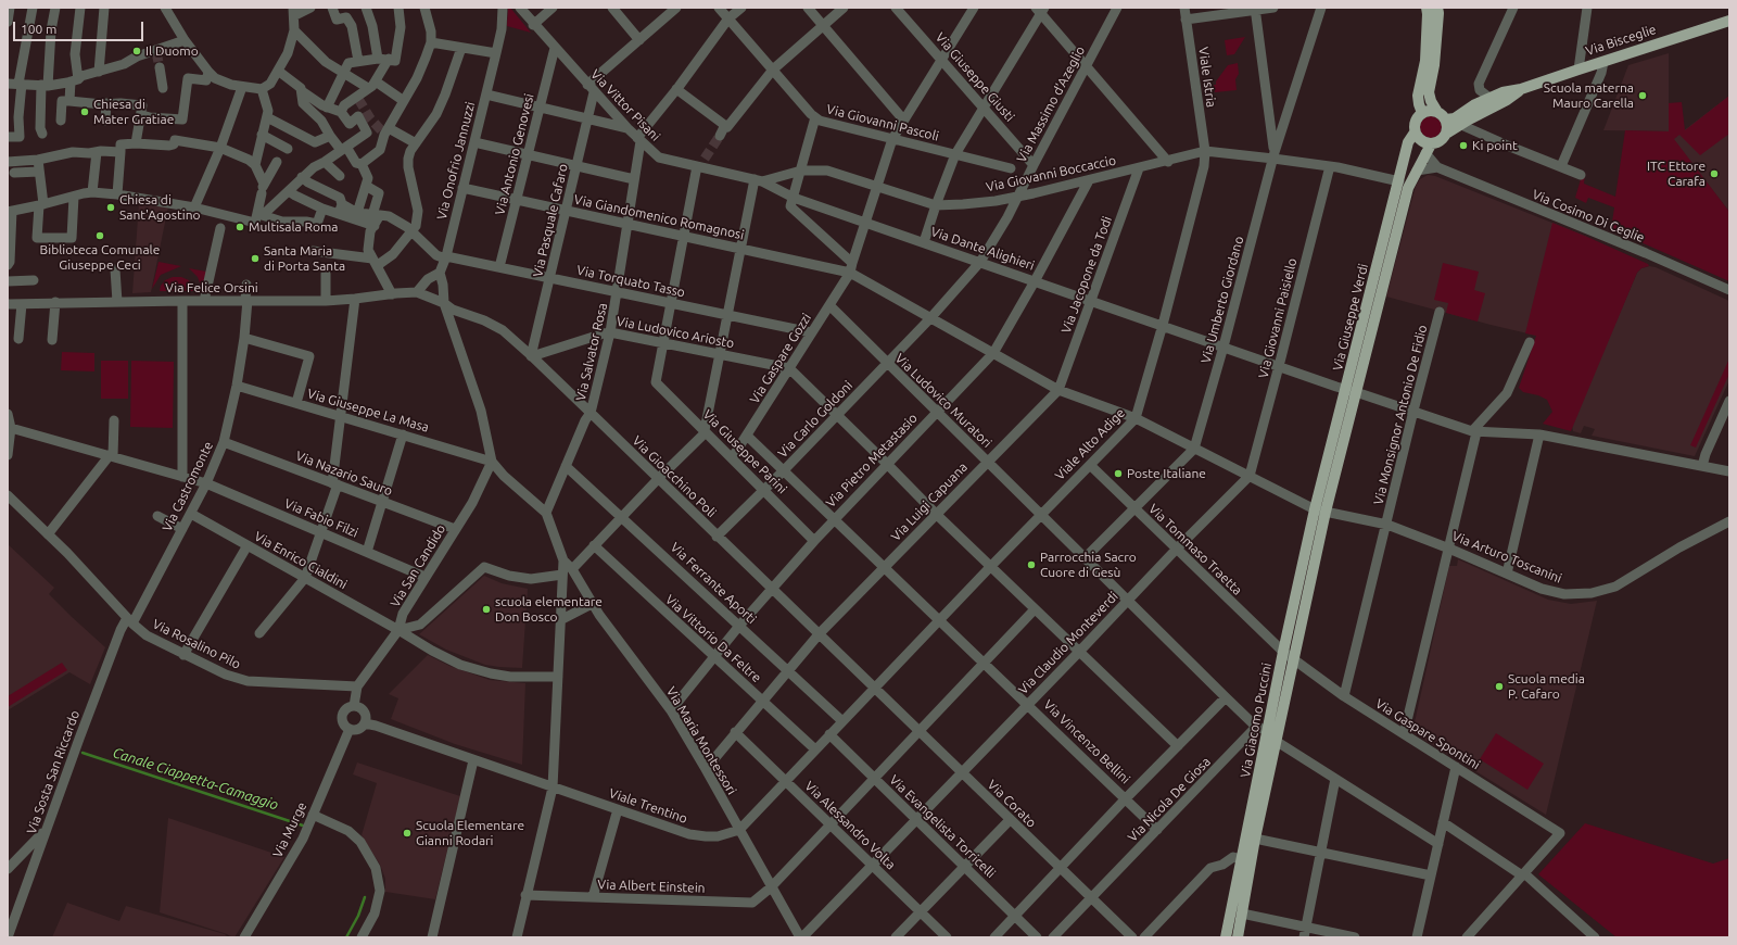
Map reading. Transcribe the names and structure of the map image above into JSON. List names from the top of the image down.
{
  "streets": {
    "main road": ["Via Bisceglie", "Via Giuseppe Verdi", "Via Giacomo Puccini"],
    "street": [
      "Via Giuseppe Giusti",
      "Viale Istria",
      "Via Massimo d'Azeglio",
      "Via Vittor Pisani",
      "Via Giovanni Pascoli",
      "Via Antonio Genovesi",
      "Via Onofrio Jannuzzi",
      "Via Giovanni Boccaccio",
      "Via Cosimo Di Ceglie",
      "Via Giandomenico Romagnosi",
      "Via Pasquale Cafaro",
      "Via Dante Alighieri",
      "Via Jacopone da Todi",
      "Via Torquato Tasso",
      "Via Felice Orsini",
      "Via Umberto Giordano",
      "Via Giovanni Paisiello",
      "Via Ludovico Ariosto",
      "Via Salvator Rosa",
      "Via Gaspare Gozzi",
      "Via Ludovico Muratori",
      "Via Giuseppe La Masa",
      "Via Monsignor Antonio De Fidio",
      "Via Carlo Goldoni",
      "Viale Alto Adige",
      "Via Giuseppe Parini",
      "Via Pietro Metastasio",
      "Via Nazario Sauro",
      "Via Gioacchino Poli",
      "Via Castromonte",
      "Via Luigi Capuana",
      "Via Fabio Filzi",
      "Via Tommaso Traetta",
      "Via Arturo Toscanini",
      "Via Enrico Cialdini",
      "Via San Candido",
      "Via Ferrante Aporti",
      "Via Vittorio Da Feltre",
      "Via Claudio Monteverdi",
      "Via Rosalino Pilo",
      "Via Gaspare Spontini",
      "Via Maria Montessori",
      "Via Vincenzo Bellini",
      "Via Sosta San Riccardo",
      "Via Nicola De Giosa",
      "Via Corato",
      "Viale Trentino",
      "Via Alessandro Volta",
      "Via Evangelista Torricelli",
      "Via Murge",
      "Via Albert Einstein"
    ]
  },
  "crossings": [
    ["Via Bisceglie", "Via Giuseppe Verdi"],
    ["Via Giuseppe Giusti", "Via Massimo d'Azeglio"],
    ["Via Giuseppe Giusti", "Via Gaspare Gozzi"],
    ["Viale Istria", "Via Giovanni Boccaccio"],
    ["Viale Istria", "Viale Alto Adige"],
    ["Via Massimo d'Azeglio", "Via Giovanni Boccaccio"],
    ["Via Massimo d'Azeglio", "Via Dante Alighieri"],
    ["Via Massimo d'Azeglio", "Via Carlo Goldoni"],
    ["Via Massimo d'Azeglio", "Via Arturo Toscanini"],
    ["Via Vittor Pisani", "Via Antonio Genovesi"],
    ["Via Vittor Pisani", "Via Giovanni Boccaccio"],
    ["Via Vittor Pisani", "Via Pasquale Cafaro"],
    ["Via Vittor Pisani", "Via Dante Alighieri"],
    ["Via Vittor Pisani", "Via Salvator Rosa"],
    ["Via Giovanni Pascoli", "Via Gaspare Gozzi"],
    ["Via Antonio Genovesi", "Via Giandomenico Romagnosi"],
    ["Via Antonio Genovesi", "Via Torquato Tasso"],
    ["Via Onofrio Jannuzzi", "Via Giandomenico Romagnosi"],
    ["Via Onofrio Jannuzzi", "Via Torquato Tasso"],
    ["Via Giovanni Boccaccio", "Via Dante Alighieri"],
    ["Via Giovanni Boccaccio", "Via Jacopone da Todi"],
    ["Via Giovanni Boccaccio", "Via Gaspare Gozzi"],
    ["Via Giovanni Boccaccio", "Viale Alto Adige"],
    ["Via Giovanni Boccaccio", "Via Pietro Metastasio"],
    ["Via Giandomenico Romagnosi", "Via Pasquale Cafaro"],
    ["Via Giandomenico Romagnosi", "Via Salvator Rosa"],
    ["Via Giandomenico Romagnosi", "Via Gaspare Gozzi"],
    ["Via Giandomenico Romagnosi", "Via Arturo Toscanini"],
    ["Via Pasquale Cafaro", "Via Torquato Tasso"],
    ["Via Pasquale Cafaro", "Via Ludovico Ariosto"],
    ["Via Pasquale Cafaro", "Via Gioacchino Poli"],
    ["Via Dante Alighieri", "Via Jacopone da Todi"],
    ["Via Dante Alighieri", "Via Umberto Giordano"],
    ["Via Dante Alighieri", "Via Giuseppe Verdi"],
    ["Via Dante Alighieri", "Via Giovanni Paisiello"],
    ["Via Dante Alighieri", "Via Gaspare Gozzi"],
    ["Via Dante Alighieri", "Via Monsignor Antonio De Fidio"],
    ["Via Dante Alighieri", "Viale Alto Adige"],
    ["Via Dante Alighieri", "Via Pietro Metastasio"],
    ["Via Jacopone da Todi", "Via Luigi Capuana"],
    ["Via Jacopone da Todi", "Via Arturo Toscanini"],
    ["Via Torquato Tasso", "Via Salvator Rosa"],
    ["Via Torquato Tasso", "Via Gaspare Gozzi"],
    ["Via Felice Orsini", "Via Gioacchino Poli"],
    ["Via Felice Orsini", "Via Castromonte"],
    ["Via Umberto Giordano", "Via Arturo Toscanini"],
    ["Via Giuseppe Verdi", "Via Arturo Toscanini"],
    ["Via Giuseppe Verdi", "Via Giacomo Puccini"],
    ["Via Giovanni Paisiello", "Via Arturo Toscanini"],
    ["Via Giovanni Paisiello", "Via Claudio Monteverdi"],
    ["Via Ludovico Ariosto", "Via Salvator Rosa"],
    ["Via Ludovico Ariosto", "Via Gaspare Gozzi"],
    ["Via Ludovico Ariosto", "Via Giuseppe Parini"],
    ["Via Ludovico Ariosto", "Via Gioacchino Poli"],
    ["Via Salvator Rosa", "Via Gioacchino Poli"],
    ["Via Salvator Rosa", "Via Ferrante Aporti"],
    ["Via Gaspare Gozzi", "Via Ludovico Muratori"],
    ["Via Gaspare Gozzi", "Via Giuseppe Parini"],
    ["Via Gaspare Gozzi", "Via Arturo Toscanini"],
    ["Via Gaspare Gozzi", "Via Vincenzo Bellini"],
    ["Via Ludovico Muratori", "Via Carlo Goldoni"],
    ["Via Ludovico Muratori", "Viale Alto Adige"],
    ["Via Ludovico Muratori", "Via Pietro Metastasio"],
    ["Via Ludovico Muratori", "Via Luigi Capuana"],
    ["Via Ludovico Muratori", "Via Claudio Monteverdi"],
    ["Via Ludovico Muratori", "Via Nicola De Giosa"],
    ["Via Giuseppe La Masa", "Via Castromonte"],
    ["Via Giuseppe La Masa", "Via San Candido"],
    ["Via Monsignor Antonio De Fidio", "Via Arturo Toscanini"],
    ["Via Monsignor Antonio De Fidio", "Via Gaspare Spontini"],
    ["Via Carlo Goldoni", "Via Giuseppe Parini"],
    ["Via Carlo Goldoni", "Via Gioacchino Poli"],
    ["Via Carlo Goldoni", "Via Arturo Toscanini"],
    ["Via Carlo Goldoni", "Via Vincenzo Bellini"],
    ["Viale Alto Adige", "Via Gioacchino Poli"],
    ["Viale Alto Adige", "Via Tommaso Traetta"],
    ["Viale Alto Adige", "Via Arturo Toscanini"],
    ["Viale Alto Adige", "Via Vincenzo Bellini"],
    ["Viale Alto Adige", "Via Corato"],
    ["Viale Alto Adige", "Viale Trentino"],
    ["Via Giuseppe Parini", "Via Pietro Metastasio"],
    ["Via Pietro Metastasio", "Via Gioacchino Poli"],
    ["Via Pietro Metastasio", "Via Arturo Toscanini"],
    ["Via Pietro Metastasio", "Via Ferrante Aporti"],
    ["Via Pietro Metastasio", "Via Vittorio Da Feltre"],
    ["Via Pietro Metastasio", "Via Maria Montessori"],
    ["Via Pietro Metastasio", "Via Vincenzo Bellini"],
    ["Via Nazario Sauro", "Via Castromonte"],
    ["Via Nazario Sauro", "Via San Candido"],
    ["Via Gioacchino Poli", "Via Luigi Capuana"],
    ["Via Gioacchino Poli", "Via Corato"],
    ["Via Gioacchino Poli", "Viale Trentino"],
    ["Via Castromonte", "Via Fabio Filzi"],
    ["Via Castromonte", "Via Enrico Cialdini"],
    ["Via Castromonte", "Via Rosalino Pilo"],
    ["Via Castromonte", "Via Sosta San Riccardo"],
    ["Via Luigi Capuana", "Via Arturo Toscanini"],
    ["Via Luigi Capuana", "Via Ferrante Aporti"],
    ["Via Luigi Capuana", "Via Vittorio Da Feltre"],
    ["Via Luigi Capuana", "Via Maria Montessori"],
    ["Via Luigi Capuana", "Via Vincenzo Bellini"],
    ["Via Luigi Capuana", "Via Alessandro Volta"],
    ["Via Fabio Filzi", "Via San Candido"],
    ["Via Tommaso Traetta", "Via Claudio Monteverdi"],
    ["Via Tommaso Traetta", "Via Giacomo Puccini"],
    ["Via Tommaso Traetta", "Via Gaspare Spontini"],
    ["Via Arturo Toscanini", "Via Claudio Monteverdi"],
    ["Via Arturo Toscanini", "Via Giacomo Puccini"],
    ["Via Enrico Cialdini", "Via San Candido"],
    ["Via San Candido", "Via Rosalino Pilo"],
    ["Via San Candido", "Viale Trentino"],
    ["Via San Candido", "Via Murge"],
    ["Via Ferrante Aporti", "Viale Trentino"],
    ["Via Vittorio Da Feltre", "Viale Trentino"],
    ["Via Claudio Monteverdi", "Via Maria Montessori"],
    ["Via Claudio Monteverdi", "Via Vincenzo Bellini"],
    ["Via Claudio Monteverdi", "Via Corato"],
    ["Via Claudio Monteverdi", "Via Alessandro Volta"],
    ["Via Claudio Monteverdi", "Via Evangelista Torricelli"],
    ["Via Rosalino Pilo", "Via Sosta San Riccardo"],
    ["Via Giacomo Puccini", "Via Gaspare Spontini"],
    ["Via Maria Montessori", "Viale Trentino"],
    ["Via Maria Montessori", "Via Albert Einstein"],
    ["Via Vincenzo Bellini", "Via Nicola De Giosa"],
    ["Via Vincenzo Bellini", "Via Albert Einstein"],
    ["Via Nicola De Giosa", "Via Corato"],
    ["Via Corato", "Viale Trentino"],
    ["Via Corato", "Via Albert Einstein"],
    ["Viale Trentino", "Via Alessandro Volta"],
    ["Viale Trentino", "Via Evangelista Torricelli"],
    ["Viale Trentino", "Via Murge"],
    ["Via Alessandro Volta", "Via Albert Einstein"],
    ["Via Evangelista Torricelli", "Via Albert Einstein"]
  ],
  "water": ["Canale Ciappetta-Camaggio"],
  "places": [
    "Il Duomo",
    "Scuola materna Mauro Carella",
    "Chiesa di Mater Gratiae",
    "Ki point",
    "ITC Ettore Carafa",
    "Chiesa di Sant'Agostino",
    "Multisala Roma",
    "Biblioteca Comunale Giuseppe Ceci",
    "Santa Maria di Porta Santa",
    "Poste Italiane",
    "Parrocchia Sacro Cuore di Gesù",
    "scuola elementare Don Bosco",
    "Scuola media P. Cafaro",
    "Scuola Elementare Gianni Rodari"
  ],
  "scale_bar": "100 m"
}
